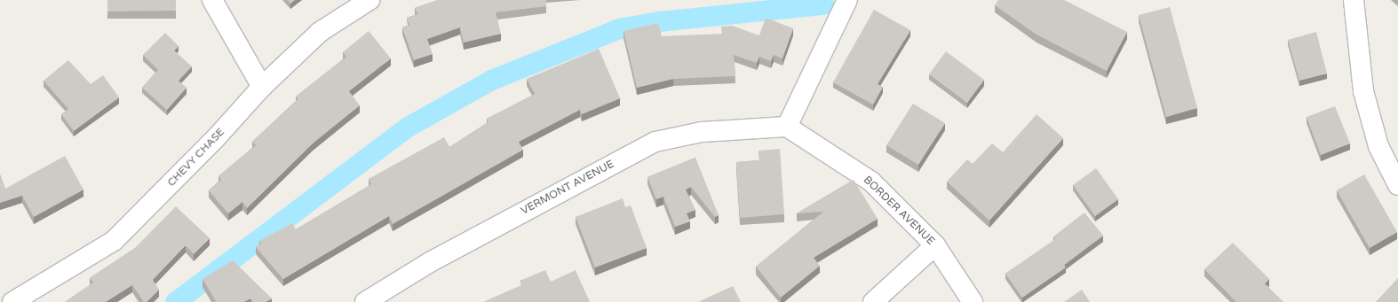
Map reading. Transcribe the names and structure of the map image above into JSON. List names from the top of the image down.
{
  "streets": {
    "street": ["CHEVY CHASE", "VERMONT AVENUE", "BORDER AVENUE"]
  },
  "crossings": [
    ["VERMONT AVENUE", "BORDER AVENUE"]
  ]
}
